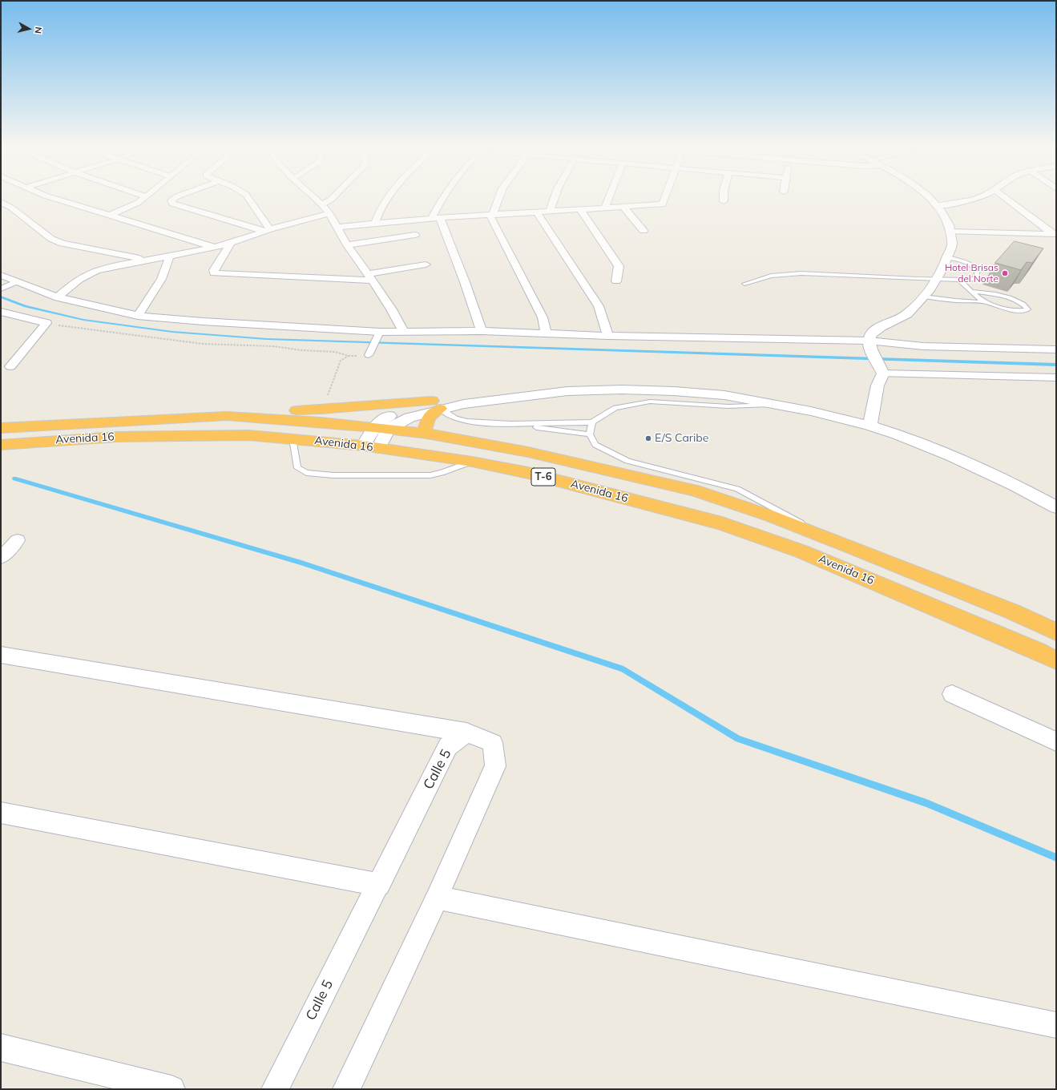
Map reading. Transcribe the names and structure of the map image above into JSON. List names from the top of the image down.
{
  "streets": {
    "highway": ["Avenida 16", "T-6"],
    "street": ["Calle 5"]
  },
  "crossings": [
    ["Avenida 16", "T-6"]
  ],
  "places": ["Hotel Brisas del Norte", "E/S Caribe"],
  "north": "right"
}
